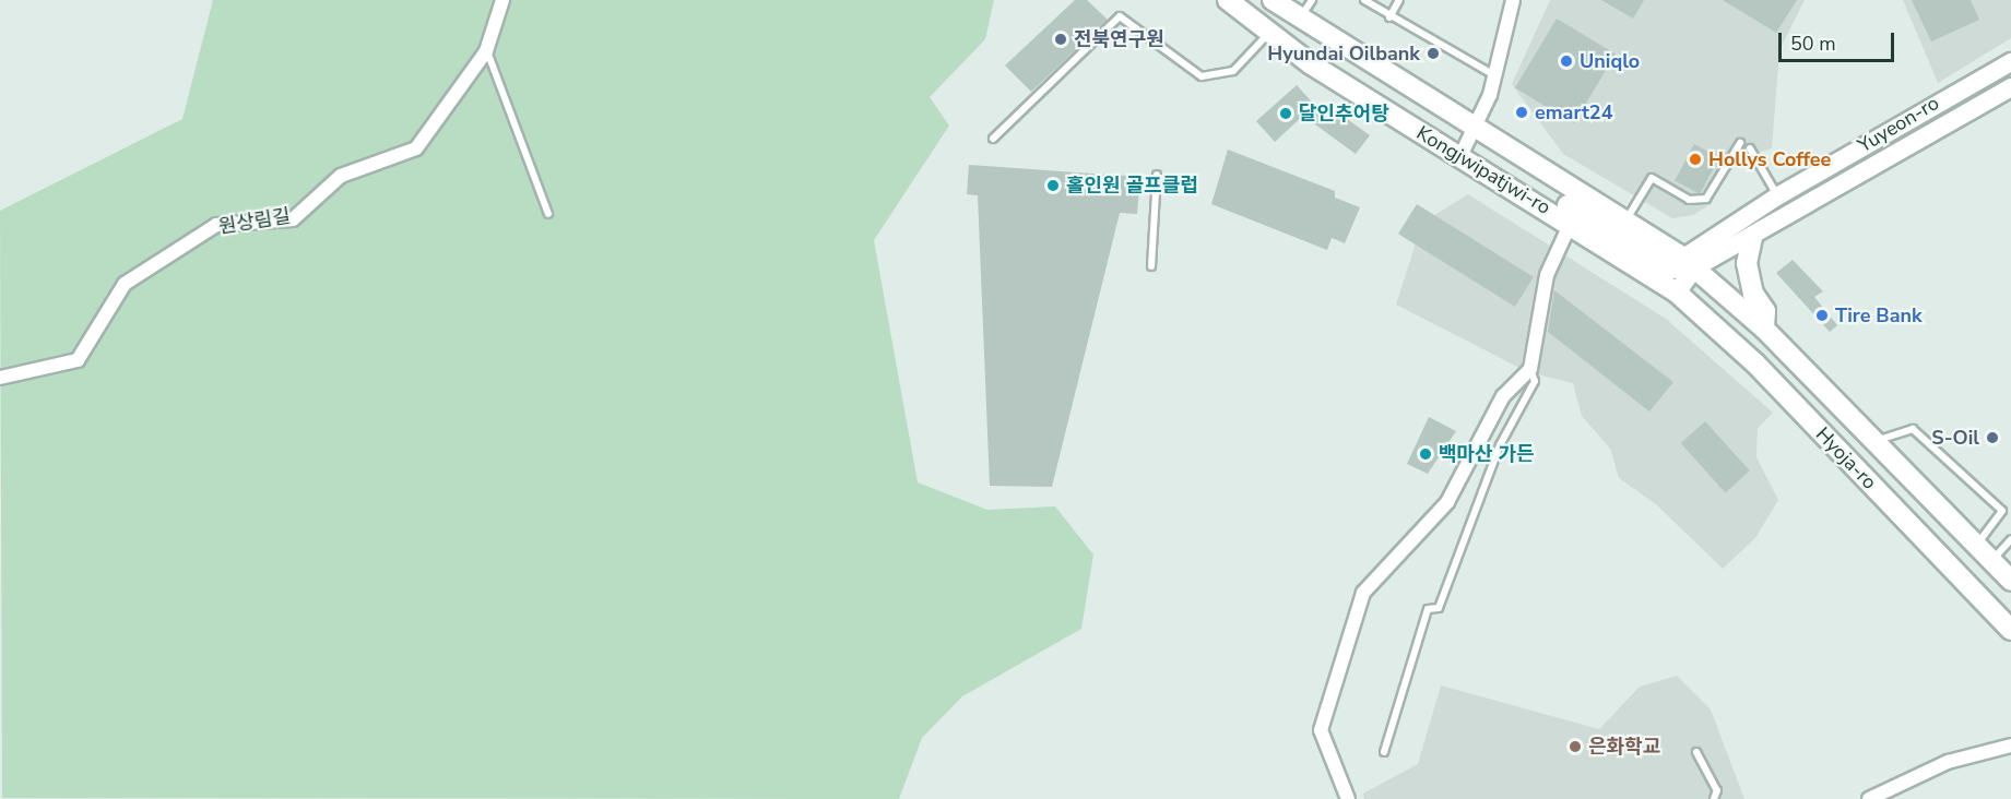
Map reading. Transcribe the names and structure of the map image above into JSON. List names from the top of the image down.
{
  "streets": {
    "main road": ["Kongjwipatjwi-ro", "Hyoja-ro"],
    "street": ["Yuyeon-ro", "원상림길"]
  },
  "crossings": [
    ["Yuyeon-ro", "Kongjwipatjwi-ro"],
    ["Yuyeon-ro", "Hyoja-ro"],
    ["Kongjwipatjwi-ro", "Hyoja-ro"]
  ],
  "places": [
    "전북연구원",
    "Hyundai Oilbank",
    "Uniqlo",
    "emart24",
    "달인추어탕",
    "Hollys Coffee",
    "홀인원 골프클럽",
    "Tire Bank",
    "S-Oil",
    "백마산 가든",
    "은화학교"
  ],
  "scale_bar": "50 m"
}
